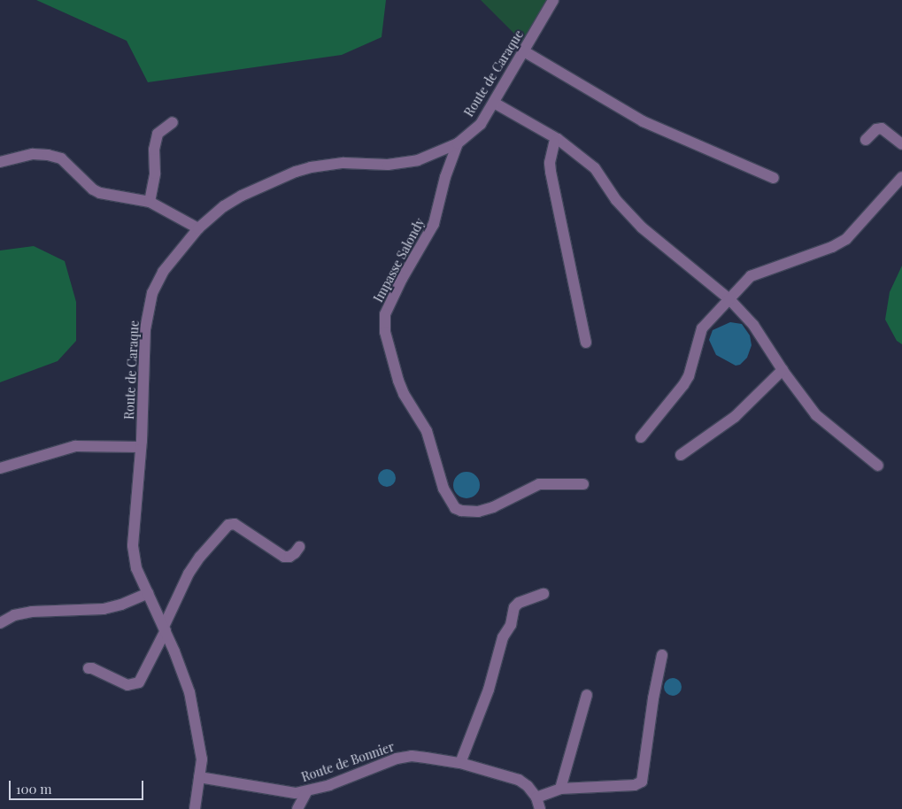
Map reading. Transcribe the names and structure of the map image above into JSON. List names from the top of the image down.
{
  "streets": {
    "street": ["Route de Caraque", "Impasse Salondy", "Route de Bonnier"]
  },
  "crossings": [
    ["Route de Caraque", "Impasse Salondy"],
    ["Route de Caraque", "Route de Bonnier"]
  ],
  "scale_bar": "100 m"
}
